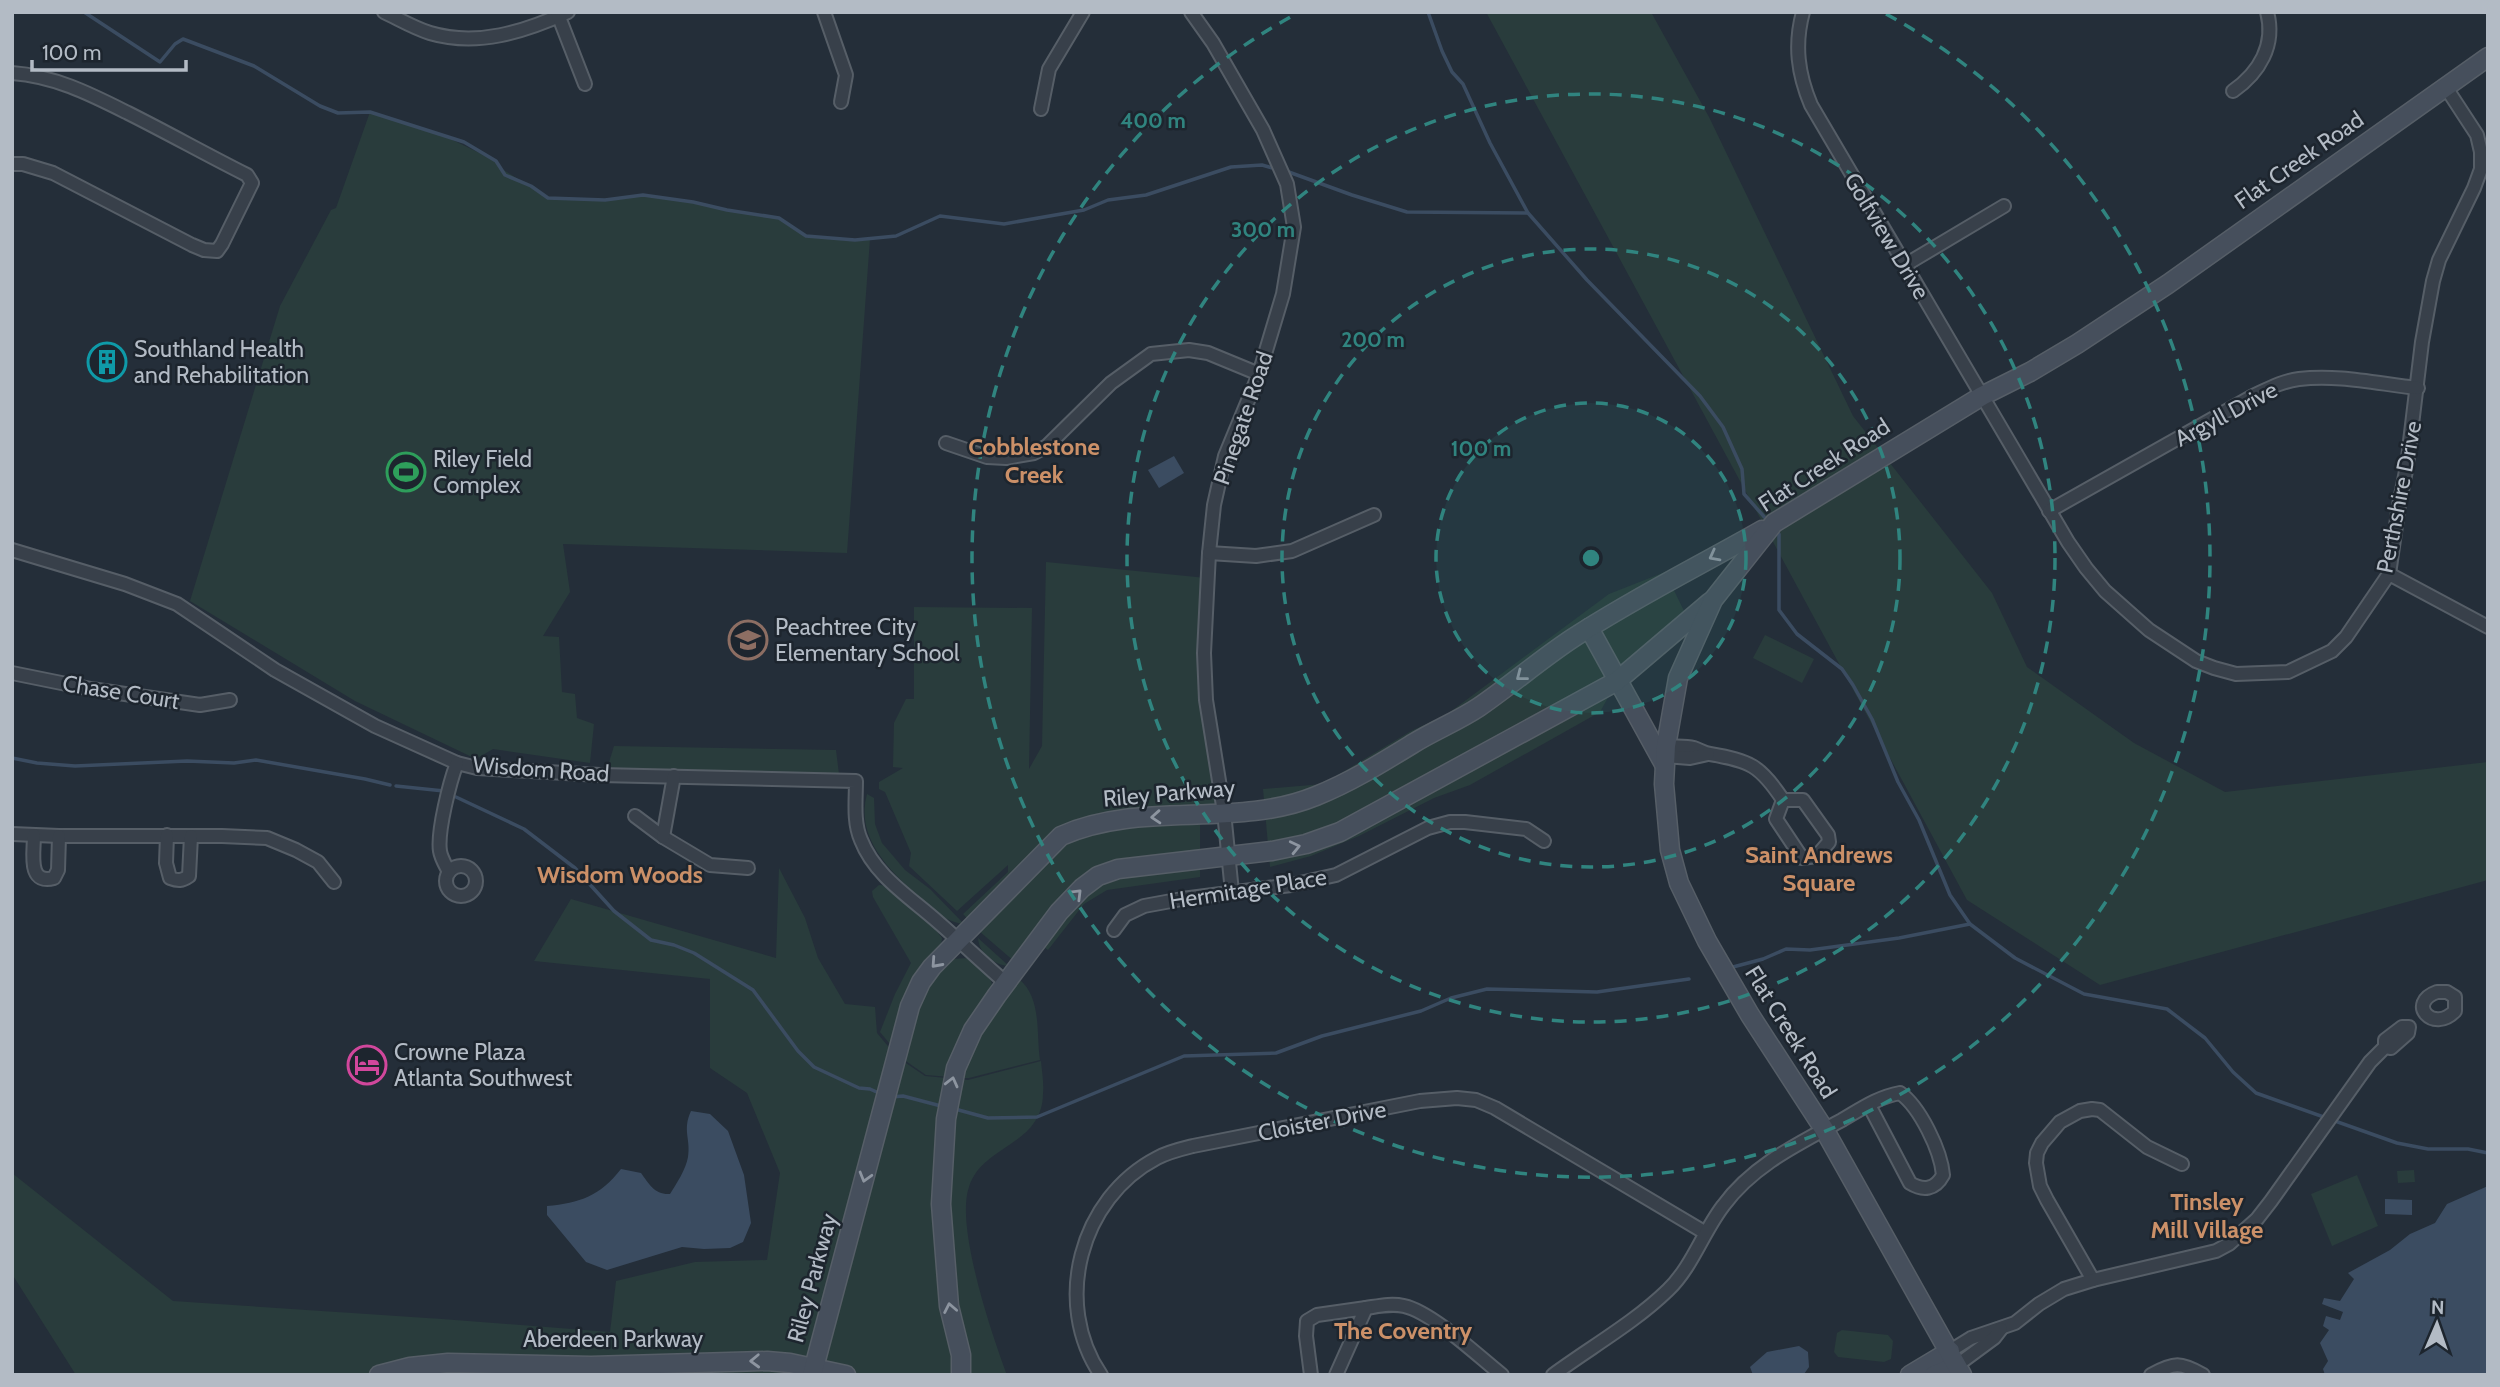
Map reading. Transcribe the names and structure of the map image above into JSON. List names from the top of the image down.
{
  "streets": {
    "street": [
      "Flat Creek Road",
      "Golfview Drive",
      "Argyll Drive",
      "Pinegate Road",
      "Perthshire Drive",
      "Chase Court",
      "Wisdom Road",
      "Riley Parkway",
      "Hermitage Place",
      "Cloister Drive",
      "Aberdeen Parkway"
    ]
  },
  "crossings": [
    ["Flat Creek Road", "Golfview Drive"],
    ["Flat Creek Road", "Perthshire Drive"],
    ["Flat Creek Road", "Riley Parkway"],
    ["Golfview Drive", "Perthshire Drive"],
    ["Argyll Drive", "Perthshire Drive"],
    ["Pinegate Road", "Riley Parkway"],
    ["Pinegate Road", "Hermitage Place"],
    ["Wisdom Road", "Riley Parkway"],
    ["Riley Parkway", "Aberdeen Parkway"]
  ],
  "one_way": ["Aberdeen Parkway"],
  "districts": [
    "Cobblestone Creek",
    "Saint Andrews Square",
    "Wisdom Woods",
    "Tinsley Mill Village",
    "The Coventry"
  ],
  "places": {
    "building": ["Southland Health and Rehabilitation"],
    "sports": ["Riley Field Complex"],
    "school or university": ["Peachtree City Elementary School"],
    "hotel": ["Crowne Plaza Atlanta Southwest"]
  },
  "scale_bar": "100 m",
  "north": "top",
  "rings": [
    "400 m",
    "300 m",
    "200 m",
    "100 m"
  ]
}
